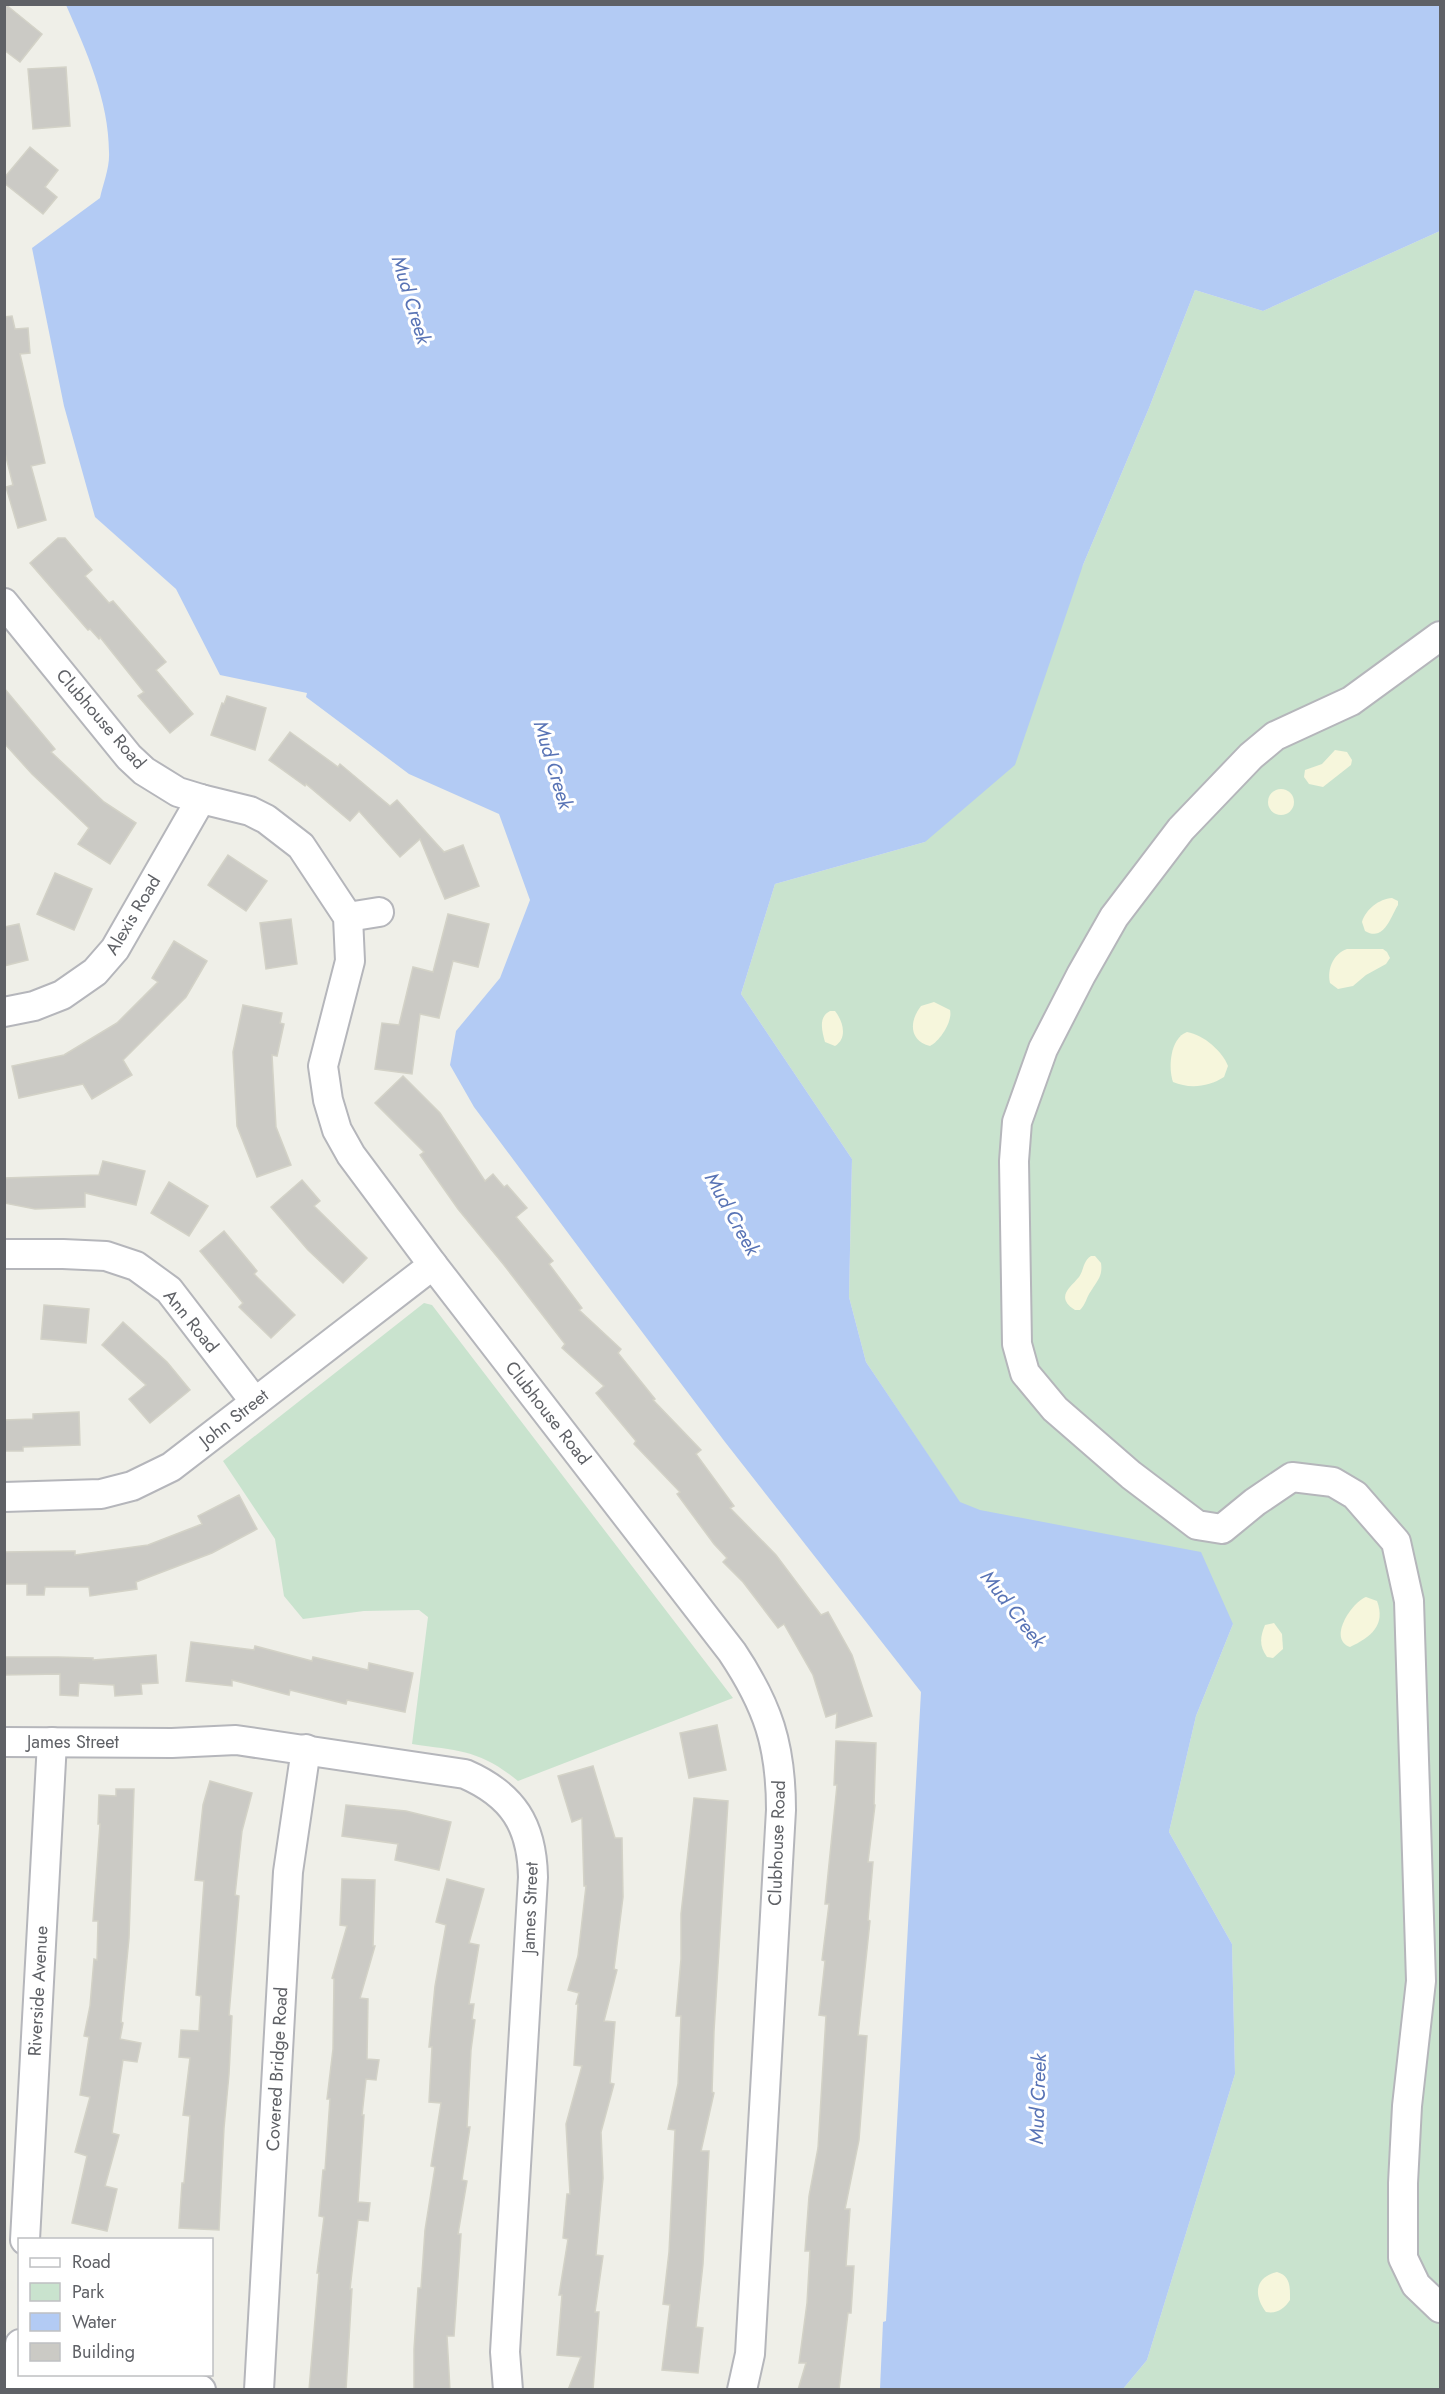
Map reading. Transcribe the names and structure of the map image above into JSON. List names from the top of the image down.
{
  "streets": {
    "street": [
      "Clubhouse Road",
      "Alexis Road",
      "Ann Road",
      "John Street",
      "James Street",
      "Riverside Avenue",
      "Covered Bridge Road"
    ]
  },
  "crossings": [
    ["Clubhouse Road", "Alexis Road"],
    ["Clubhouse Road", "John Street"],
    ["Ann Road", "John Street"],
    ["James Street", "Riverside Avenue"],
    ["James Street", "Covered Bridge Road"]
  ],
  "water": ["Mud Creek"],
  "legend": [
    "Road",
    "Park",
    "Water",
    "Building"
  ]
}
